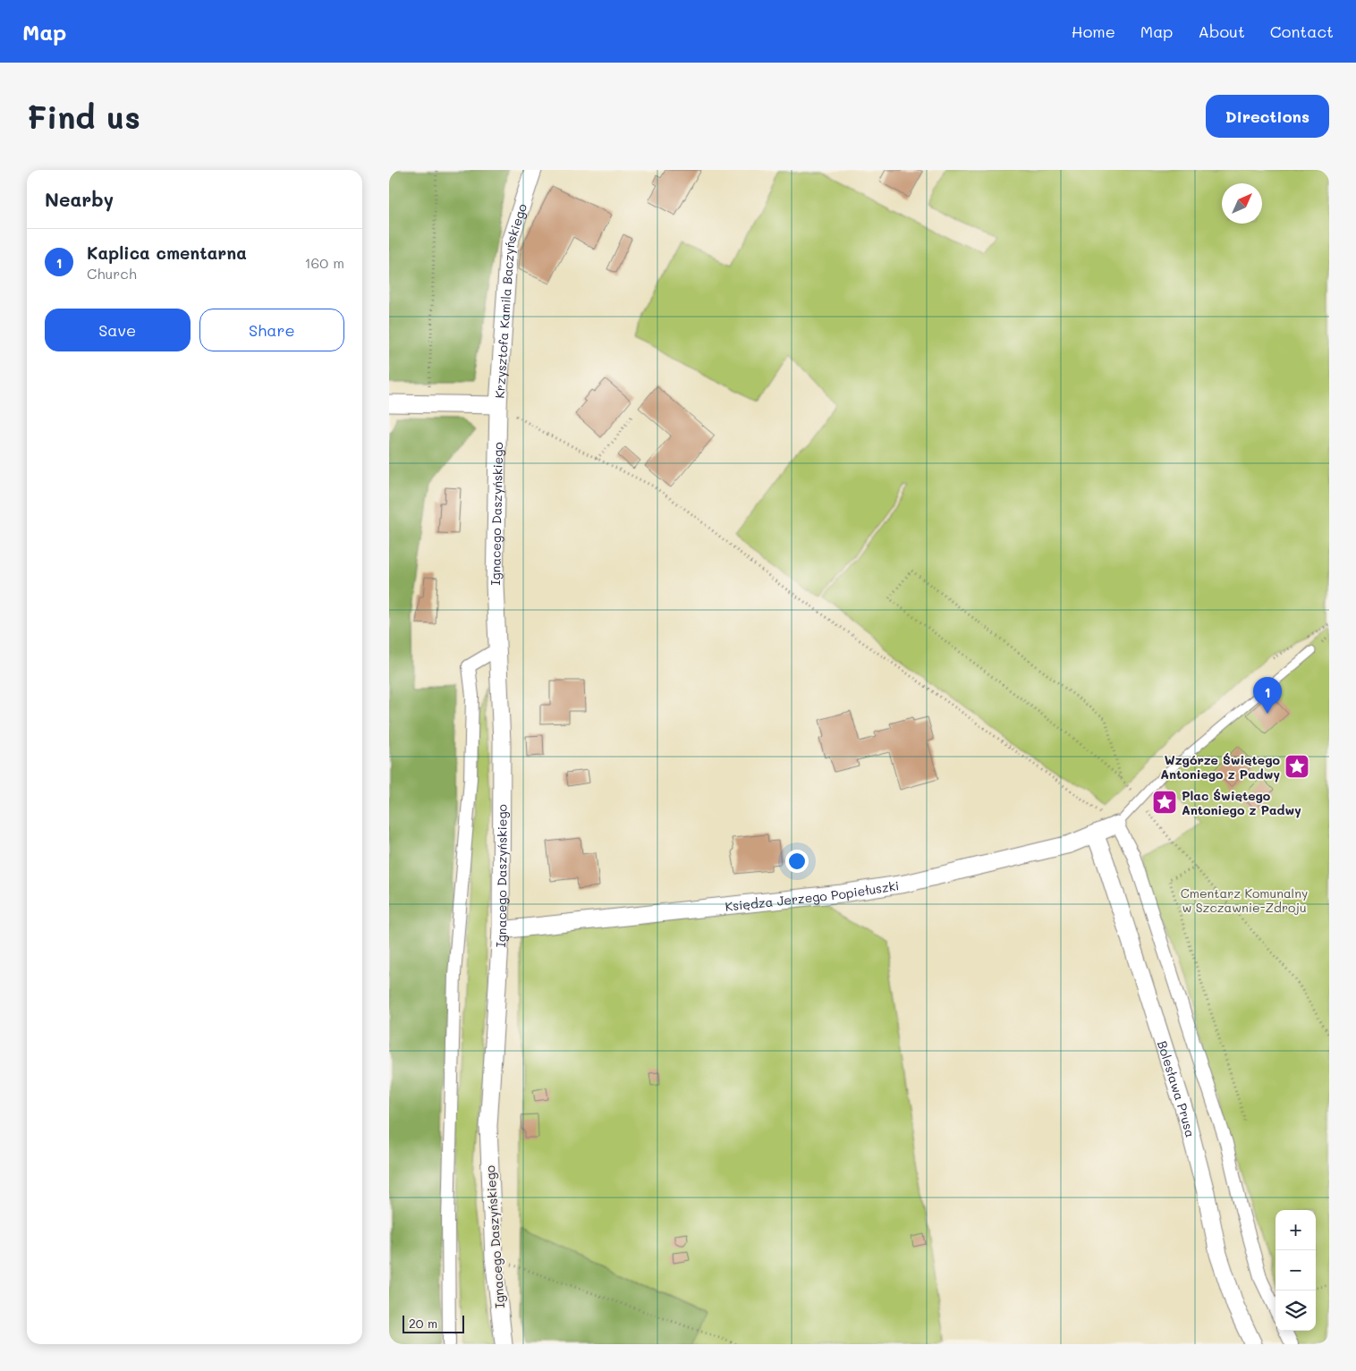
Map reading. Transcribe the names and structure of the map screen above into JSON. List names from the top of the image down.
{
  "streets": {
    "street": [
      "Krzysztofa Kamila Baczyńskiego",
      "Ignacego Daszyńskiego",
      "Księdza Jerzego Popiełuszki",
      "Bolesława Prusa"
    ]
  },
  "crossings": [
    ["Krzysztofa Kamila Baczyńskiego", "Ignacego Daszyńskiego"],
    ["Ignacego Daszyńskiego", "Księdza Jerzego Popiełuszki"],
    ["Księdza Jerzego Popiełuszki", "Bolesława Prusa"]
  ],
  "parks": ["Cmentarz Komunalny w Szczawnie-Zdroju"],
  "places": {
    "place": ["Wzgórze Świętego Antoniego z Padwy", "Plac Świętego Antoniego z Padwy"]
  },
  "scale_bar": "20 m",
  "north": "top right",
  "page": {
    "header": "Map",
    "nav": [
      "Home",
      "Map",
      "About",
      "Contact"
    ],
    "buttons": [
      "Directions",
      ["Save", "Share"]
    ],
    "title": "Find us",
    "heading": "Nearby",
    "list": [
      {
        "mark": "1",
        "name": "Kaplica cmentarna",
        "note": "Church",
        "value": "160 m"
      }
    ],
    "pins": "1",
    "map_buttons": ["+", "−"],
    "scale": "20 m"
  }
}
